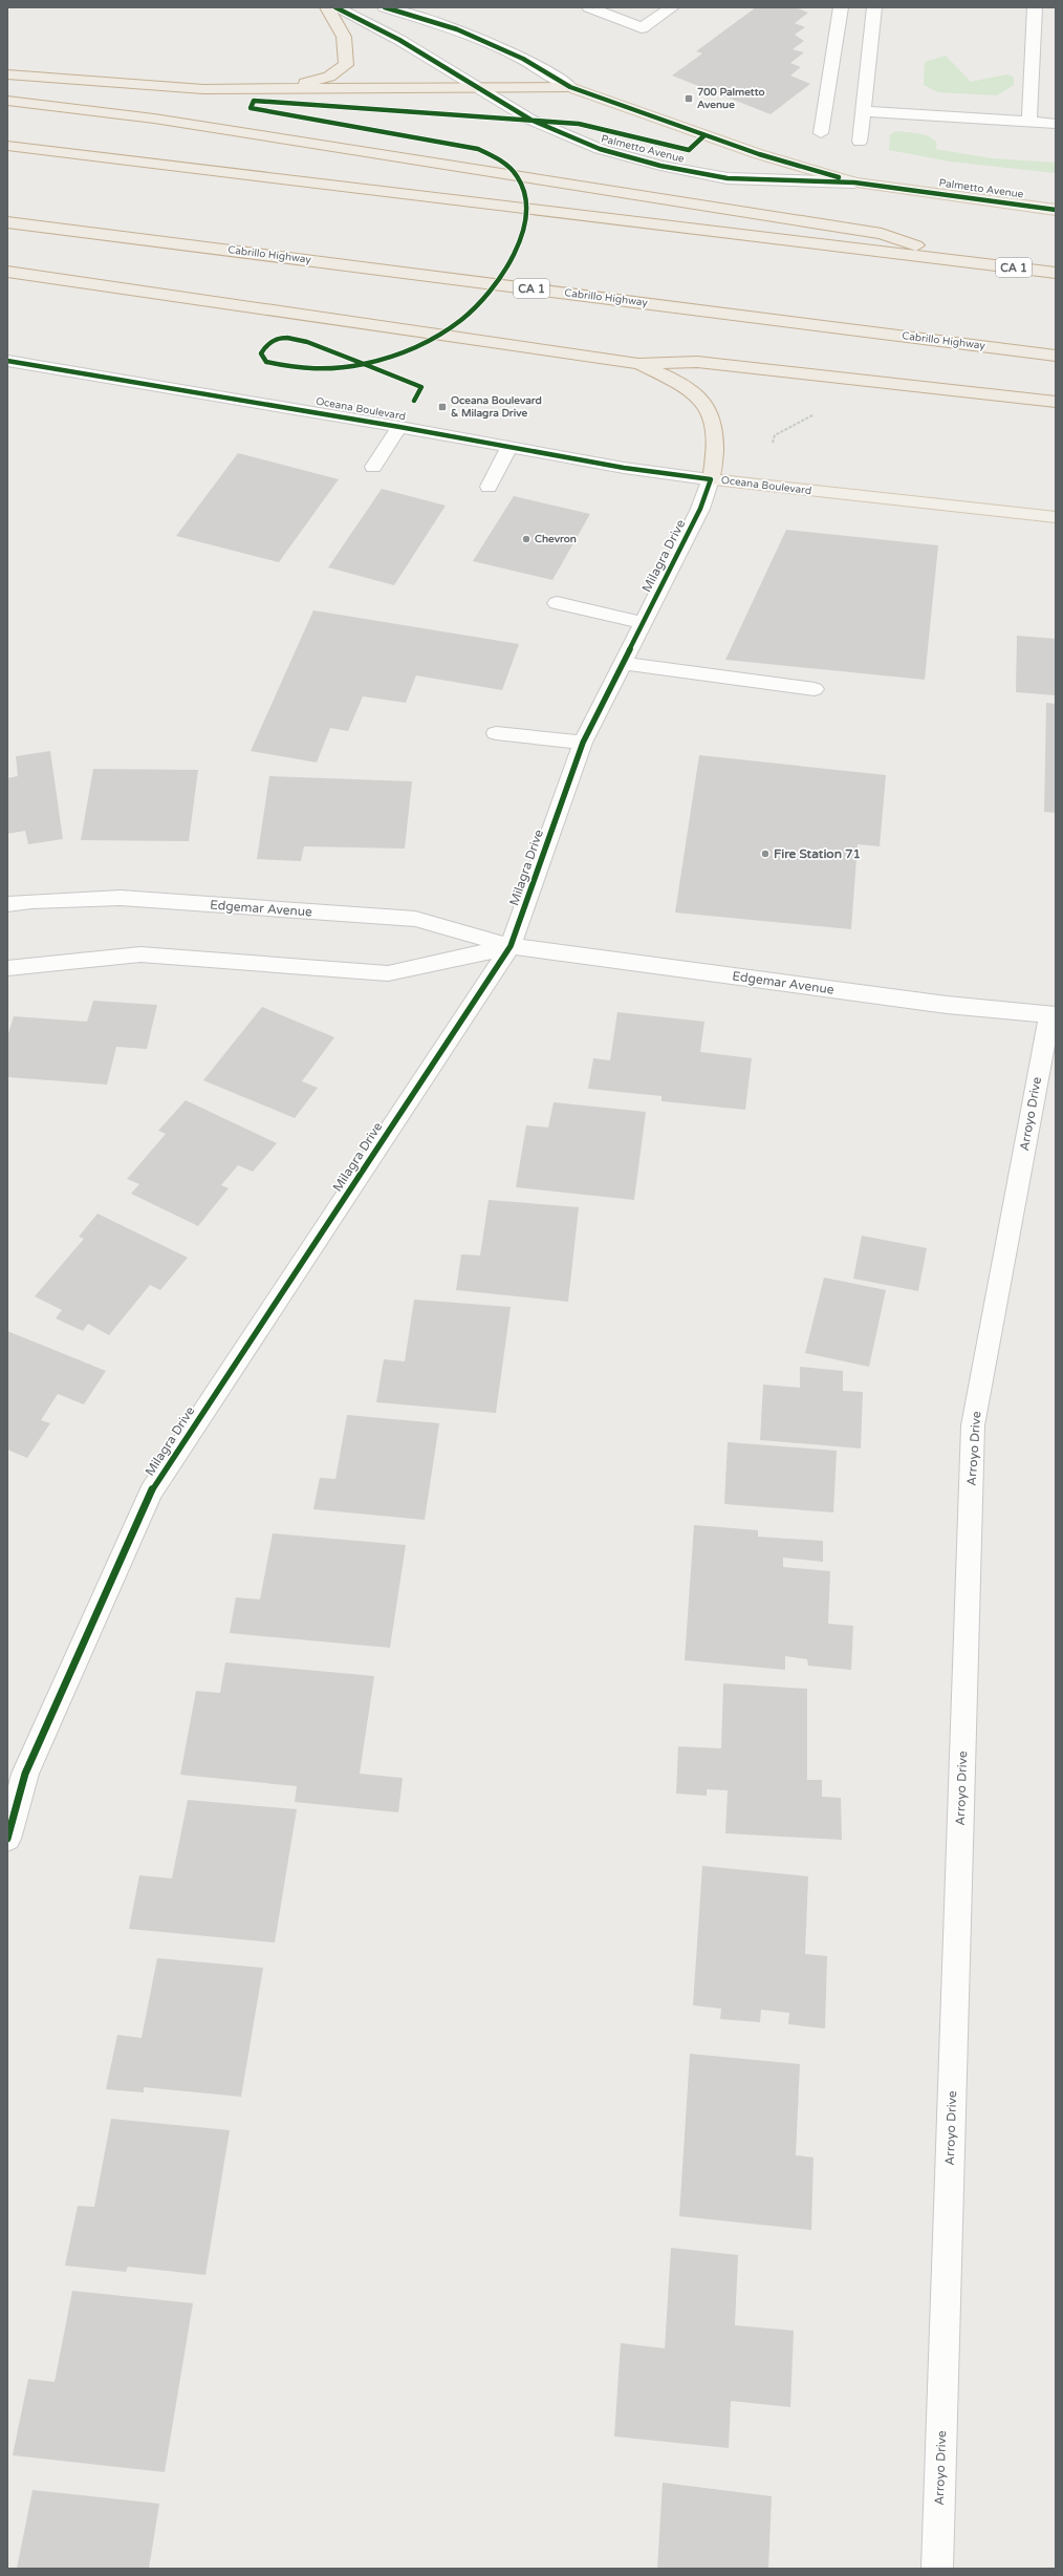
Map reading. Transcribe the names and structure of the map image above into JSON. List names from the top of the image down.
{
  "streets": {
    "highway": ["Cabrillo Highway", "CA 1"],
    "main road": ["Palmetto Avenue", "Oceana Boulevard"],
    "street": ["Milagra Drive", "Edgemar Avenue", "Arroyo Drive"]
  },
  "crossings": [
    ["Oceana Boulevard", "Milagra Drive"],
    ["Milagra Drive", "Edgemar Avenue"],
    ["Edgemar Avenue", "Arroyo Drive"]
  ],
  "places": {
    "transit": ["700 Palmetto Avenue", "Oceana Boulevard & Milagra Drive"],
    "other": ["Chevron", "Fire Station 71"]
  }
}
